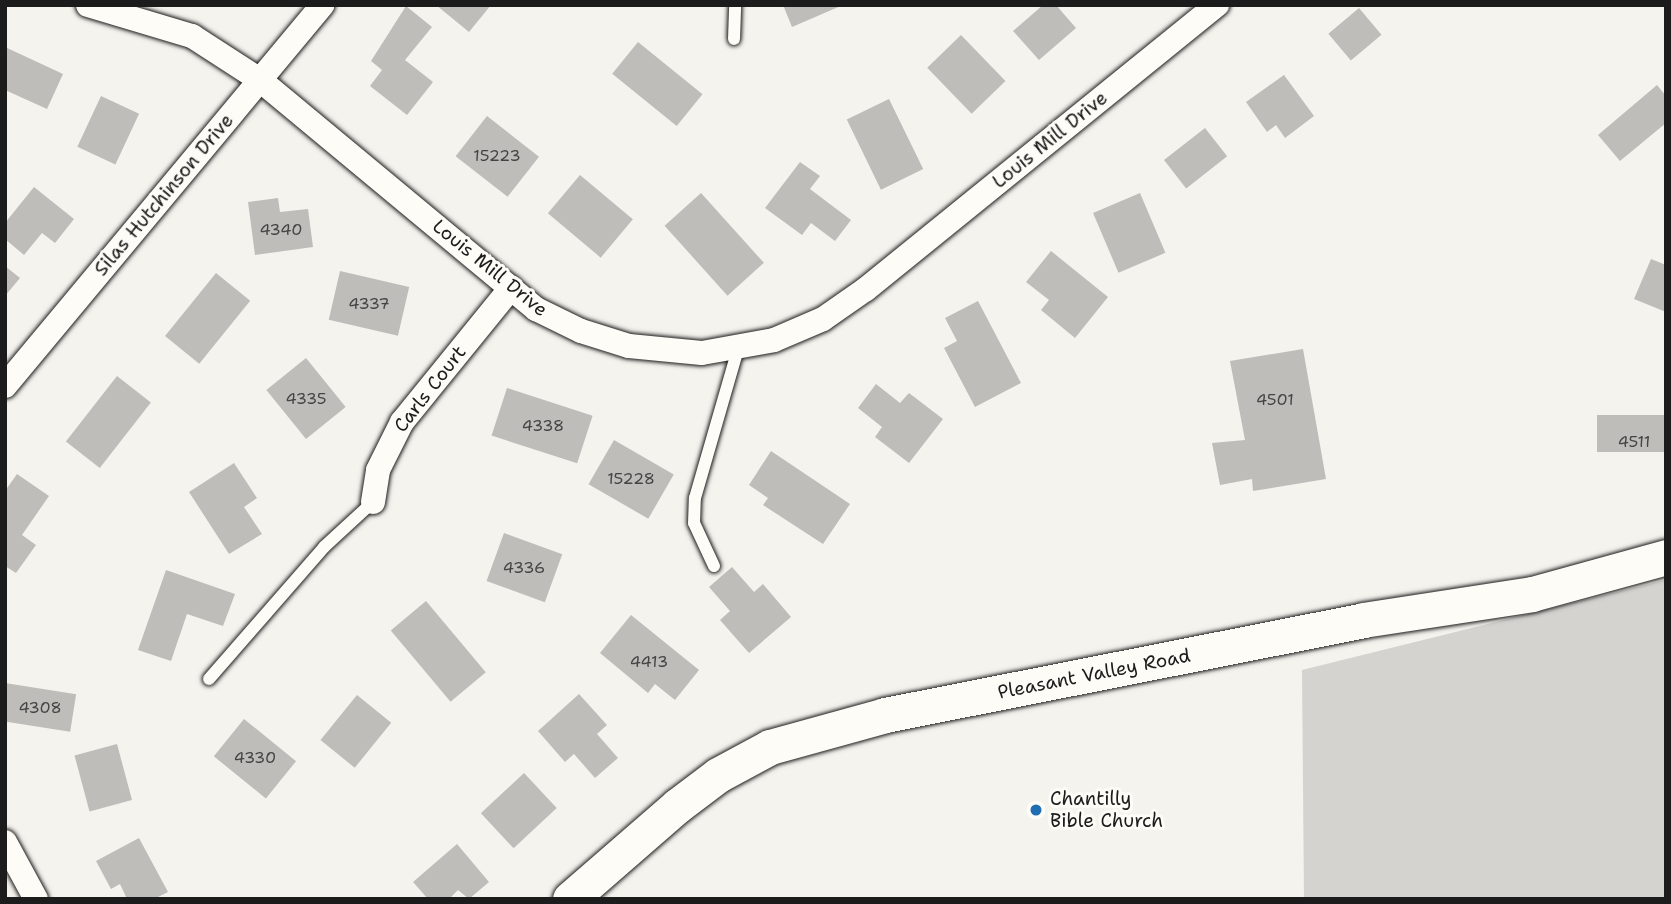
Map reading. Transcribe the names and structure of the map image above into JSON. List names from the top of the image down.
{
  "streets": {
    "main road": ["Pleasant Valley Road"],
    "street": ["Louis Mill Drive", "Silas Hutchinson Drive", "Carls Court"]
  },
  "crossings": [
    ["Louis Mill Drive", "Silas Hutchinson Drive"],
    ["Louis Mill Drive", "Carls Court"]
  ],
  "places": ["Chantilly Bible Church"],
  "house_numbers": [
    "15223",
    "4340",
    "4337",
    "4335",
    "4501",
    "4338",
    "4511",
    "15228",
    "4336",
    "4413",
    "4308",
    "4330"
  ]
}
